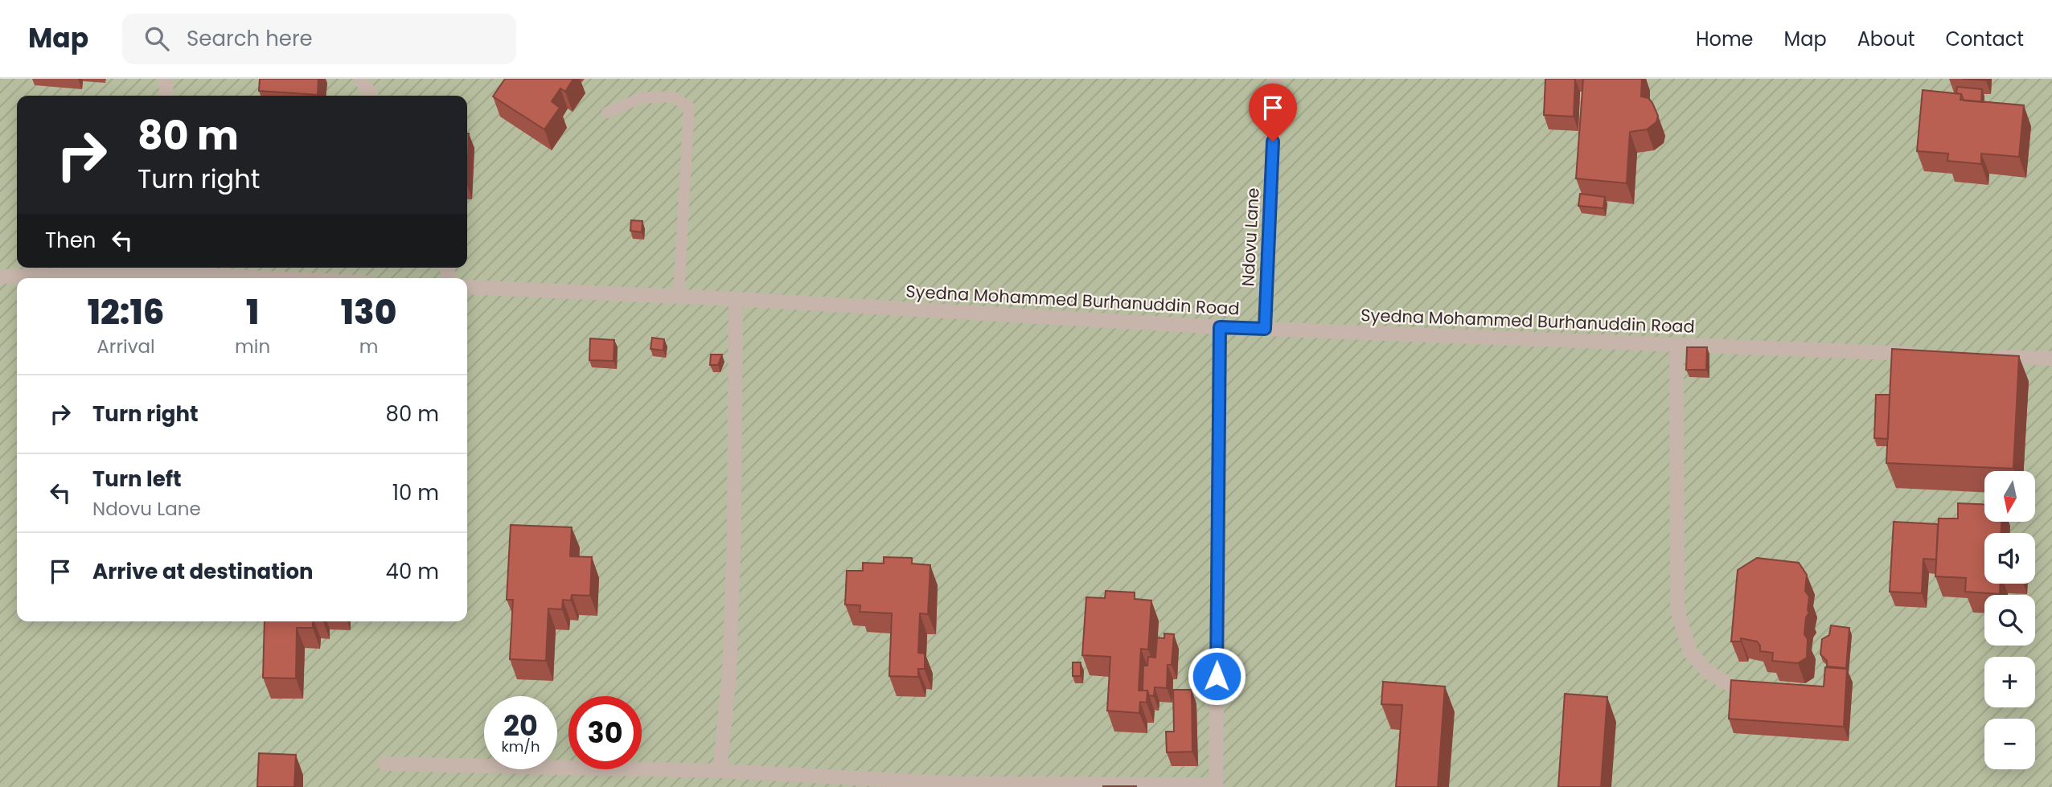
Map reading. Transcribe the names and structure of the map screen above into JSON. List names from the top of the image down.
{
  "streets": {
    "street": ["Ndovu Lane", "Syedna Mohammed Burhanuddin Road"]
  },
  "crossings": [
    ["Ndovu Lane", "Syedna Mohammed Burhanuddin Road"]
  ],
  "north": "bottom",
  "page": {
    "header": "Map",
    "search": "Search here",
    "nav": [
      "Home",
      "Map",
      "About",
      "Contact"
    ],
    "turn": ["80 m", "Turn right"],
    "then": "Then",
    "eta": [
      "12:16",
      "Arrival",
      "1",
      "min",
      "130",
      "m"
    ],
    "list": [
      {
        "name": "Turn right",
        "value": "80 m"
      },
      {
        "name": "Turn left",
        "note": "Ndovu Lane",
        "value": "10 m"
      },
      {
        "name": "Arrive at destination",
        "value": "40 m"
      }
    ],
    "map_buttons": ["+", "−"],
    "speed": "20 km/h",
    "limit": "30"
  }
}
